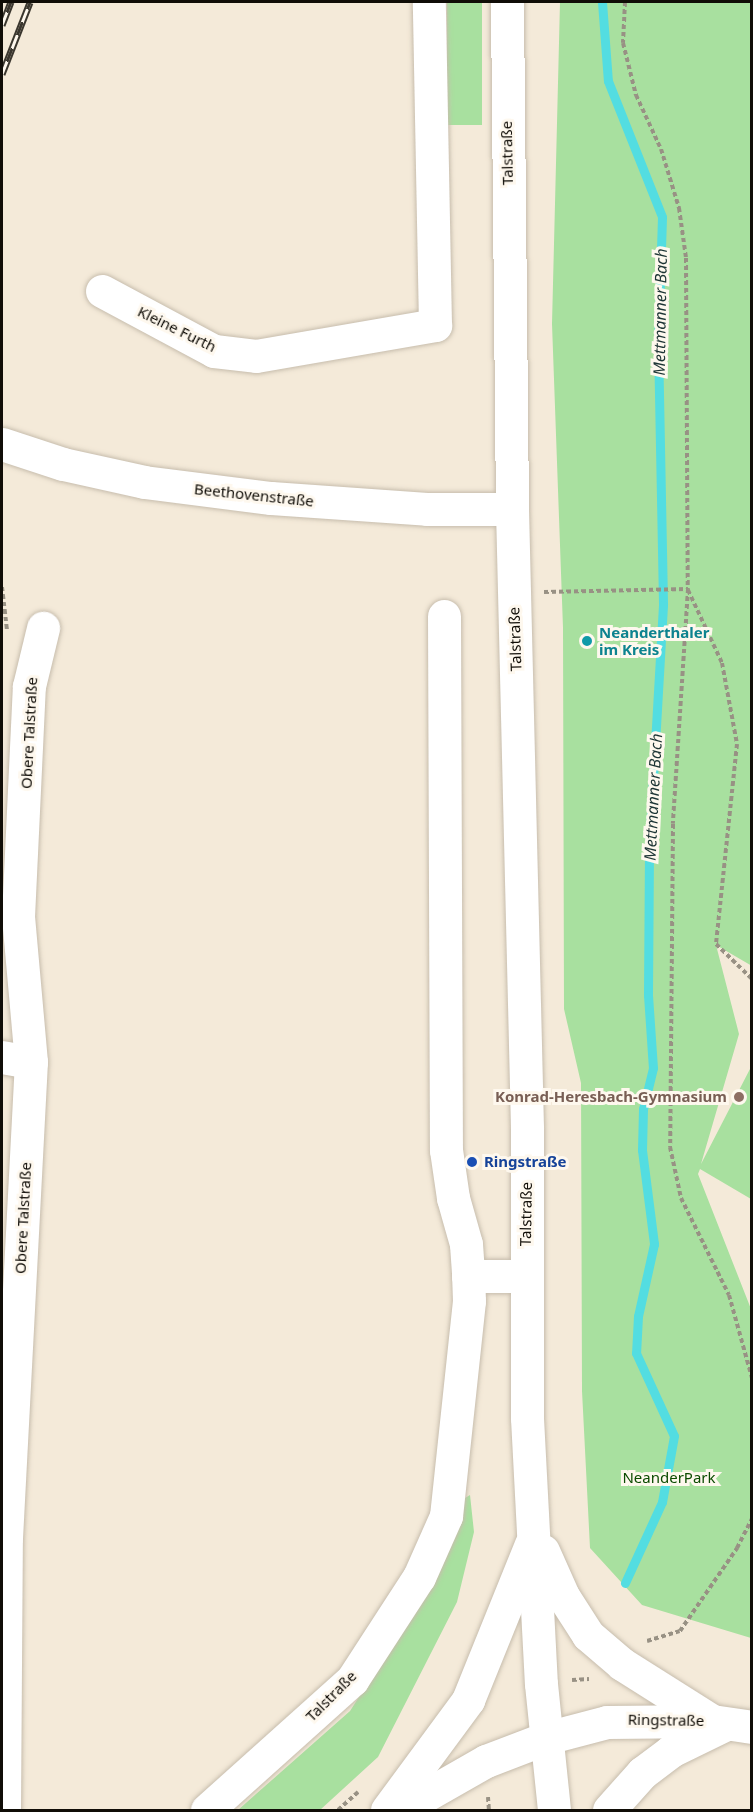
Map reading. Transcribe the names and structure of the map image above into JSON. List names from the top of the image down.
{
  "streets": {
    "street": [
      "Talstraße",
      "Kleine Furth",
      "Beethovenstraße",
      "Obere Talstraße",
      "Ringstraße"
    ]
  },
  "crossings": [
    ["Talstraße", "Beethovenstraße"],
    ["Talstraße", "Ringstraße"]
  ],
  "water": ["Mettmanner Bach"],
  "parks": ["NeanderPark"],
  "places": ["Neanderthaler im Kreis", "Konrad-Heresbach-Gymnasium", "Ringstraße"]
}
